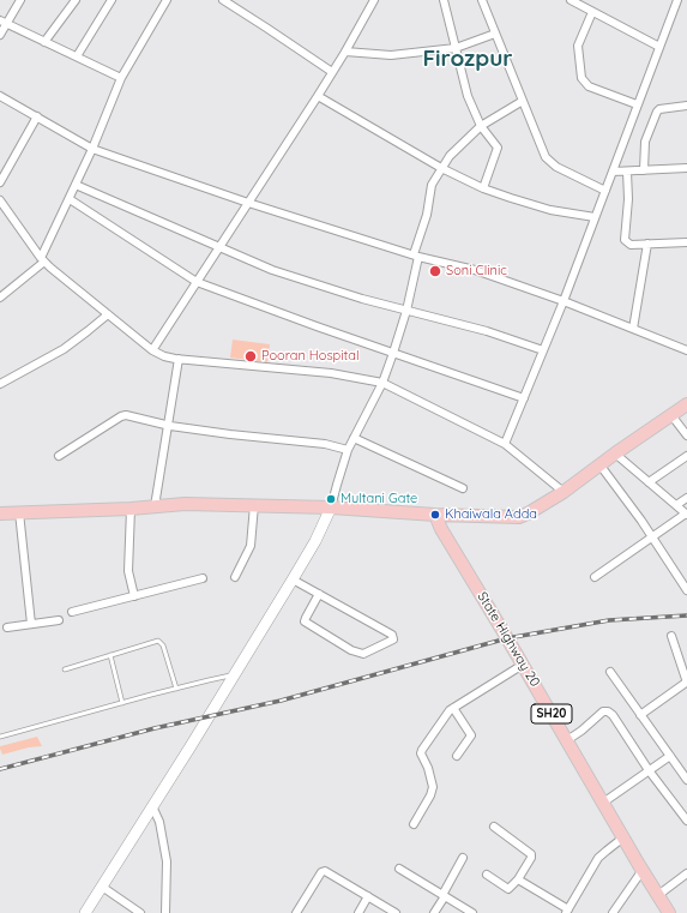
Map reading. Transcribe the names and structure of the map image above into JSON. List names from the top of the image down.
{
  "streets": {
    "main road": ["State Highway 20", "SH20"]
  },
  "districts": ["Firozpur"],
  "places": [
    "Soni Clinic",
    "Pooran Hospital",
    "Multani Gate",
    "Khaiwala Adda"
  ]
}
